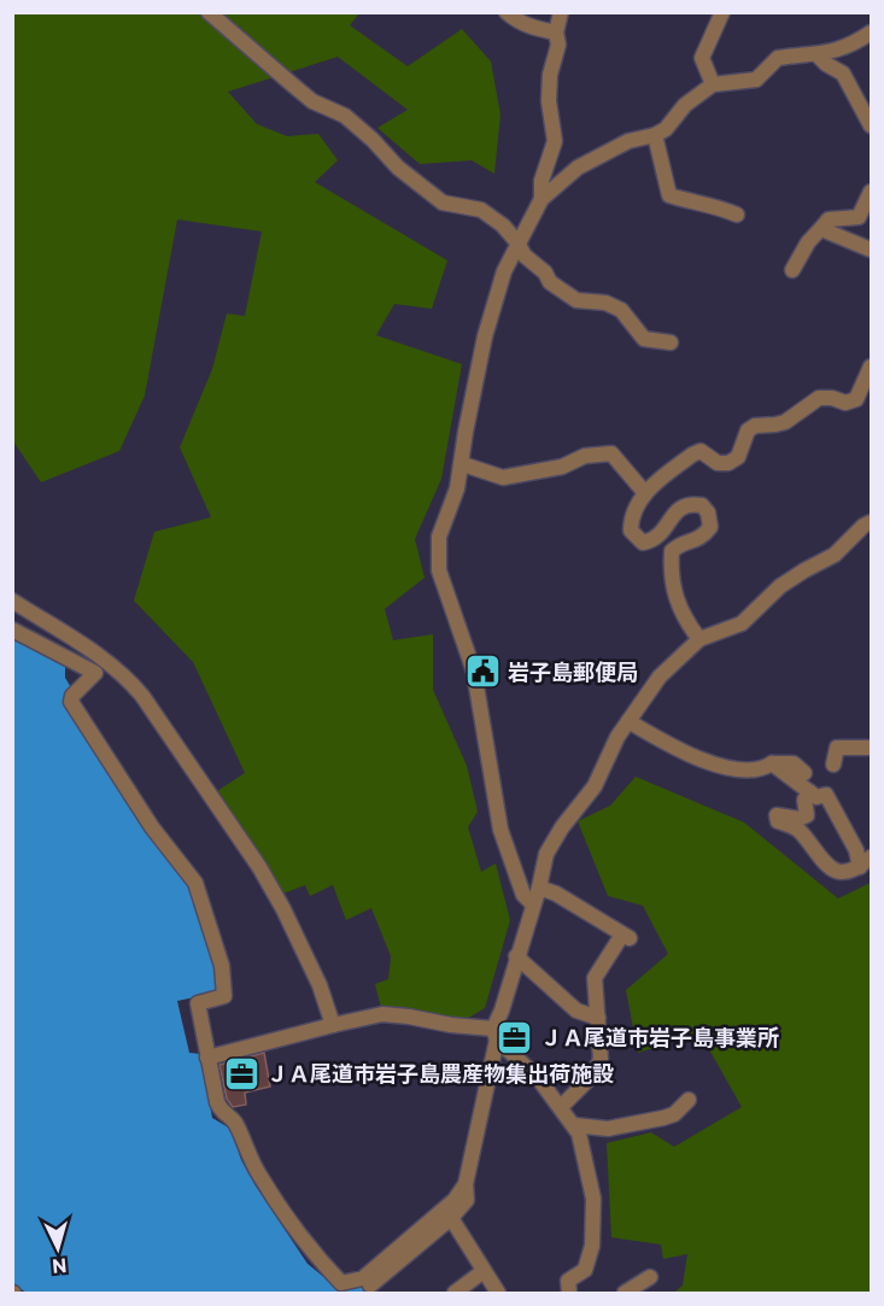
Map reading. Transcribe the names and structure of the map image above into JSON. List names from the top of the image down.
{
  "places": {
    "public building": ["岩子島郵便局"],
    "office": ["ＪＡ尾道市岩子島事業所", "ＪＡ尾道市岩子島農産物集出荷施設"]
  },
  "north": "bottom"
}
